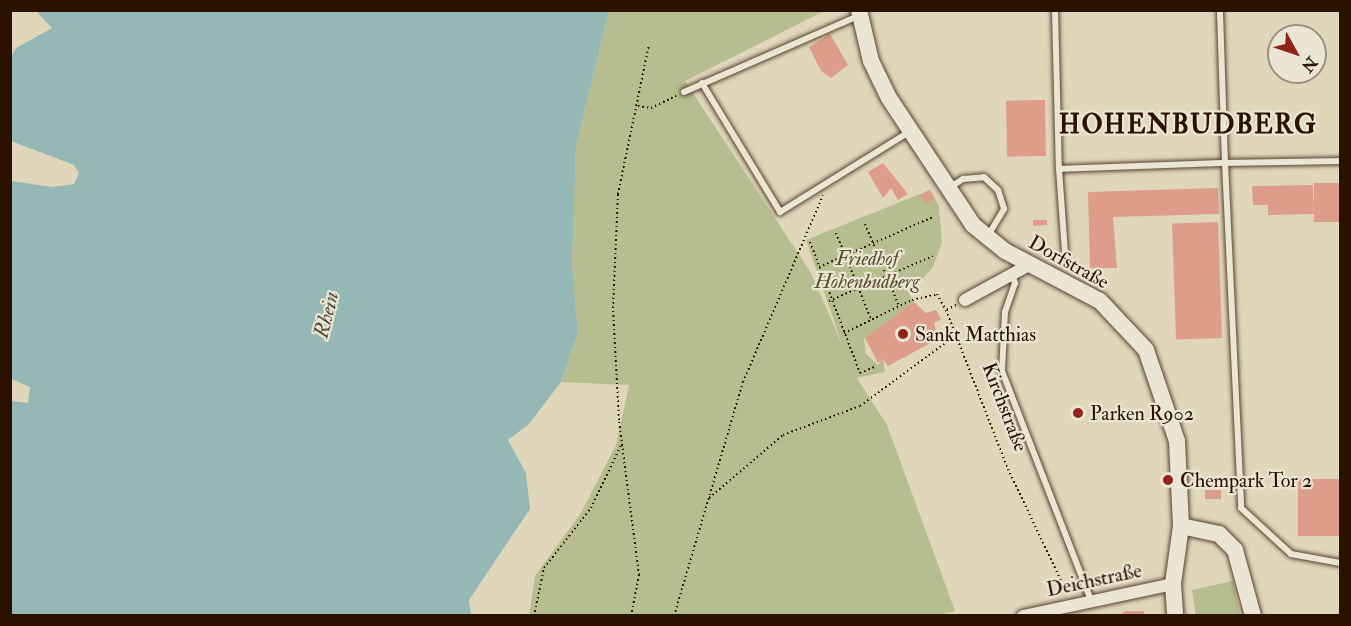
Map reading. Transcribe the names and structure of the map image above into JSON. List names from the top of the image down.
{
  "streets": {
    "street": ["Dorfstraße", "Deichstraße"],
    "path": ["Kirchstraße"]
  },
  "crossings": [
    ["Dorfstraße", "Deichstraße"],
    ["Kirchstraße", "Deichstraße"]
  ],
  "districts": ["HOHENBUDBERG"],
  "water": ["Rhein"],
  "parks": ["Friedhof Hohenbudberg"],
  "places": ["Sankt Matthias", "Parken R902", "Chempark Tor 2"],
  "north": "bottom right"
}
